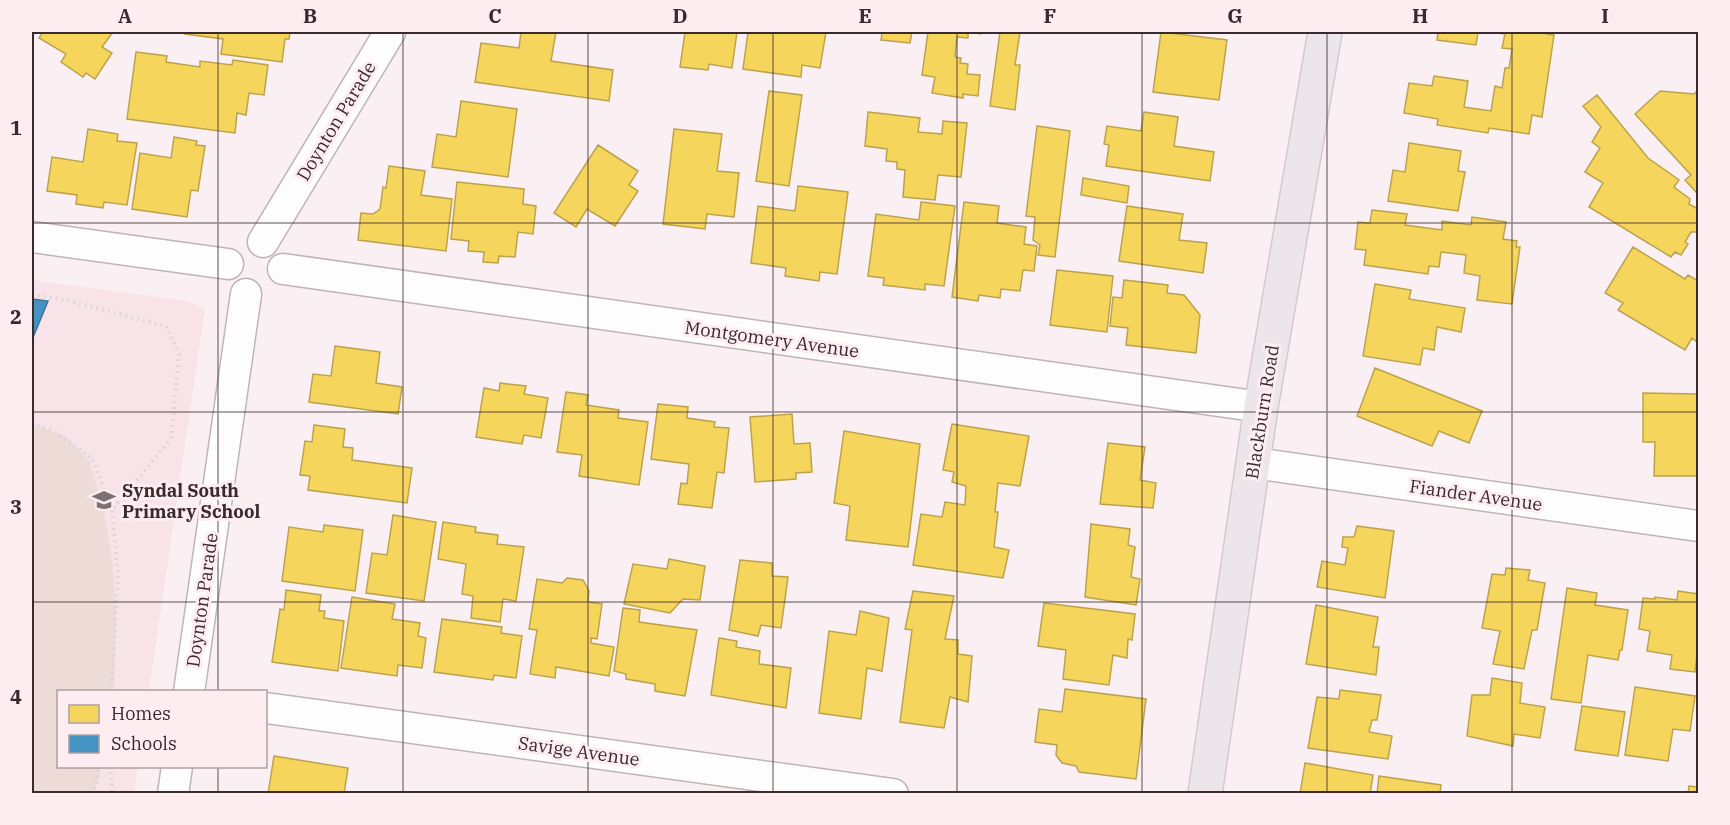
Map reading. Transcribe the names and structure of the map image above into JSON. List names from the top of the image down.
{
  "streets": {
    "main road": ["Blackburn Road"],
    "street": [
      "Doynton Parade",
      "Montgomery Avenue",
      "Fiander Avenue",
      "Savige Avenue"
    ]
  },
  "crossings": [
    ["Doynton Parade", "Montgomery Avenue"],
    ["Montgomery Avenue", "Blackburn Road"],
    ["Blackburn Road", "Fiander Avenue"]
  ],
  "places": {
    "school or university": ["Syndal South Primary School"]
  },
  "legend": ["Homes", "Schools"],
  "grid": {
    "columns": [
      "A",
      "B",
      "C",
      "D",
      "E",
      "F",
      "G",
      "H",
      "I"
    ],
    "rows": [
      "1",
      "2",
      "3",
      "4"
    ]
  }
}
